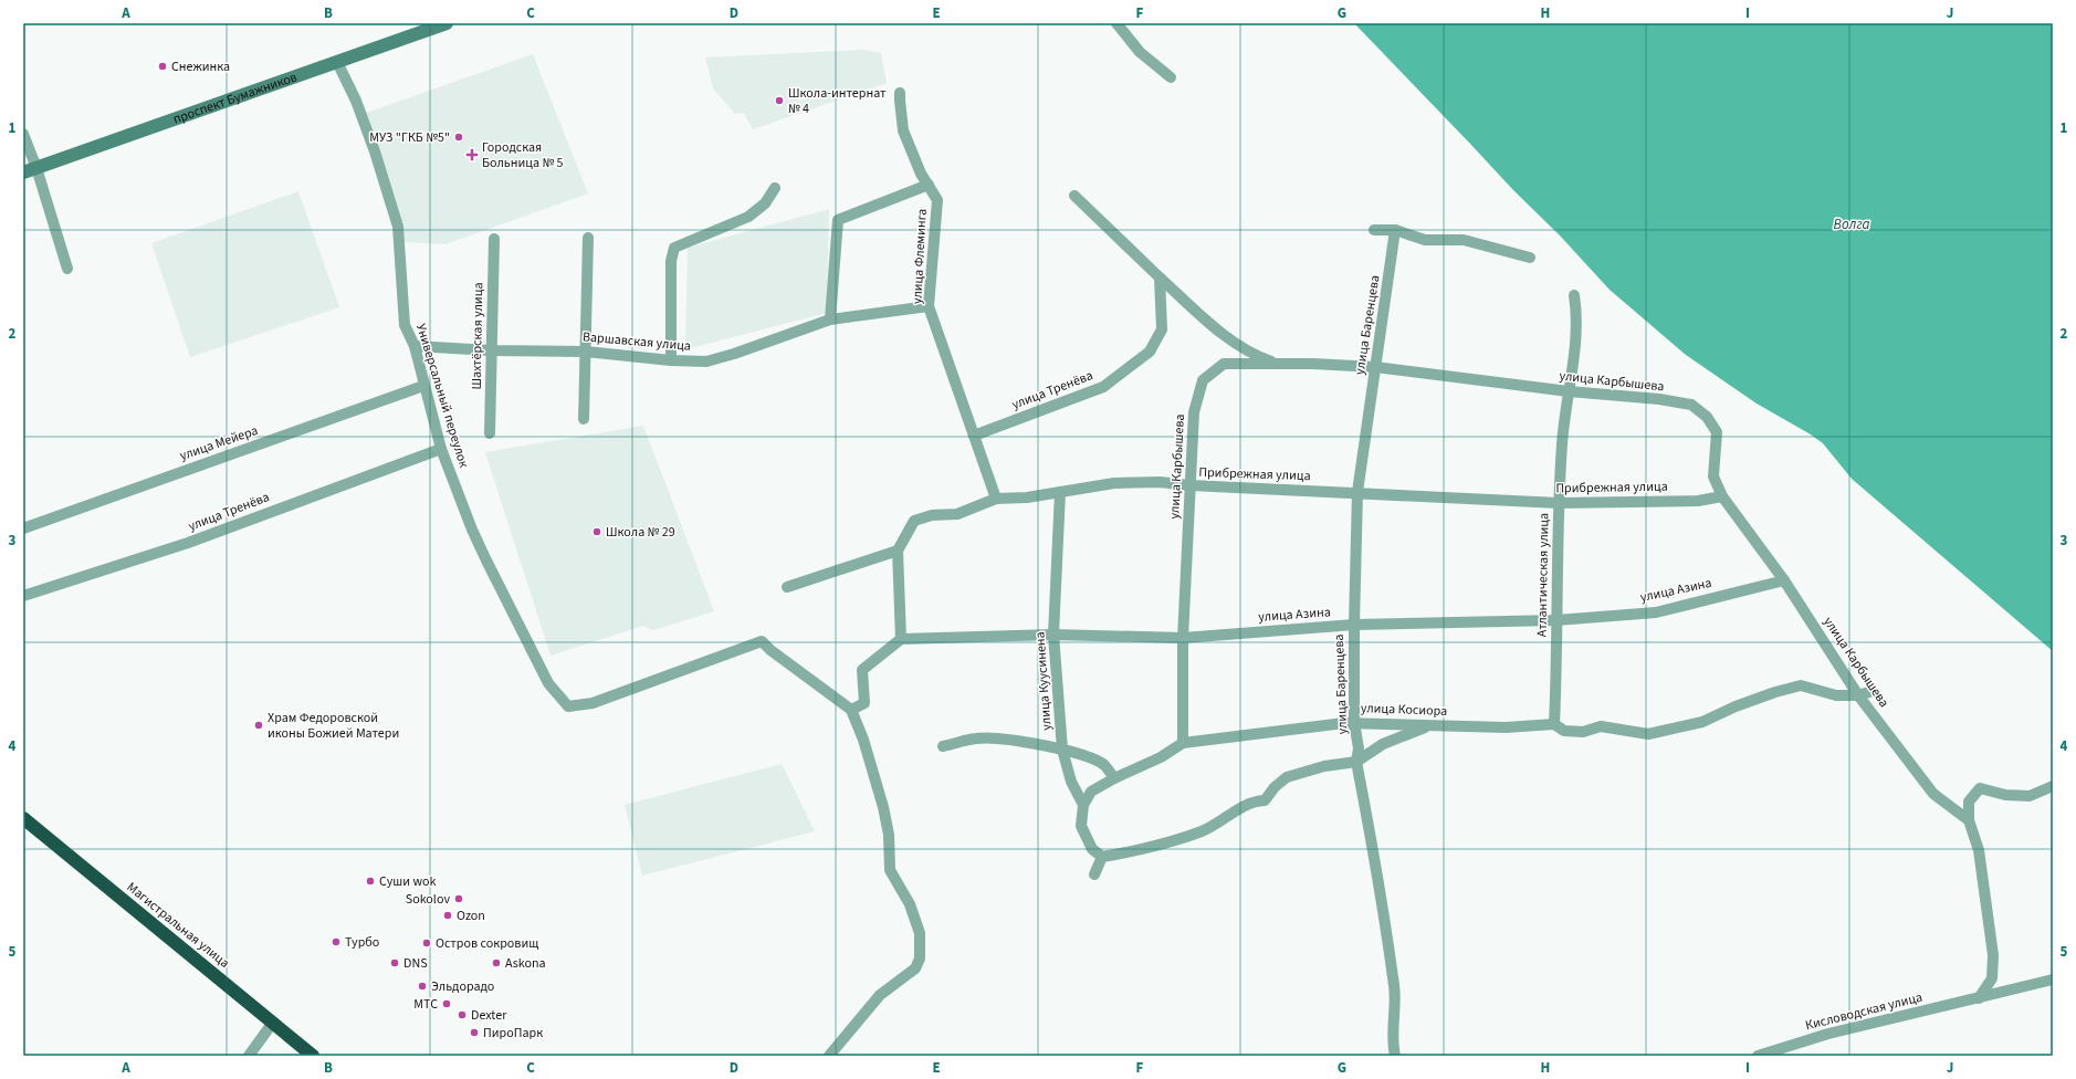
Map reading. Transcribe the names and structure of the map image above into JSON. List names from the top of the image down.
{
  "streets": {
    "highway": ["Магистральная улица"],
    "street": [
      "проспект Бумажников",
      "улица Флеминга",
      "улица Баренцева",
      "Шахтёрская улица",
      "Варшавская улица",
      "улица Карбышева",
      "улица Тренёва",
      "Универсальный переулок",
      "улица Мейера",
      "Прибрежная улица",
      "Атлантическая улица",
      "улица Азина",
      "улица Куусинена",
      "улица Косиора",
      "Кисловодская улица"
    ]
  },
  "crossings": [
    ["проспект Бумажников", "Универсальный переулок"],
    ["улица Флеминга", "Варшавская улица"],
    ["улица Флеминга", "улица Тренёва"],
    ["улица Флеминга", "Прибрежная улица"],
    ["улица Баренцева", "улица Карбышева"],
    ["улица Баренцева", "Прибрежная улица"],
    ["улица Баренцева", "улица Азина"],
    ["улица Баренцева", "улица Косиора"],
    ["Шахтёрская улица", "Варшавская улица"],
    ["Варшавская улица", "Универсальный переулок"],
    ["улица Карбышева", "Прибрежная улица"],
    ["улица Карбышева", "Атлантическая улица"],
    ["улица Карбышева", "улица Азина"],
    ["улица Карбышева", "улица Косиора"],
    ["улица Тренёва", "Универсальный переулок"],
    ["Универсальный переулок", "улица Мейера"],
    ["Прибрежная улица", "Атлантическая улица"],
    ["Прибрежная улица", "улица Куусинена"],
    ["Атлантическая улица", "улица Азина"],
    ["Атлантическая улица", "улица Косиора"],
    ["улица Азина", "улица Куусинена"],
    ["улица Куусинена", "улица Косиора"]
  ],
  "water": ["Волга"],
  "places": {
    "other": [
      "Снежинка",
      "Школа-интернат № 4",
      "МУЗ \"ГКБ №5\"",
      "Школа № 29",
      "Храм Федоровской иконы Божией Матери",
      "Суши wok",
      "Sokolov",
      "Ozon",
      "Турбо",
      "Остров сокровищ",
      "DNS",
      "Askona",
      "Эльдорадо",
      "МТС",
      "Dexter",
      "ПироПарк"
    ],
    "health": ["Городская Больница № 5"]
  },
  "grid": {
    "columns": [
      "A",
      "B",
      "C",
      "D",
      "E",
      "F",
      "G",
      "H",
      "I",
      "J"
    ],
    "rows": [
      "1",
      "2",
      "3",
      "4",
      "5"
    ]
  }
}
